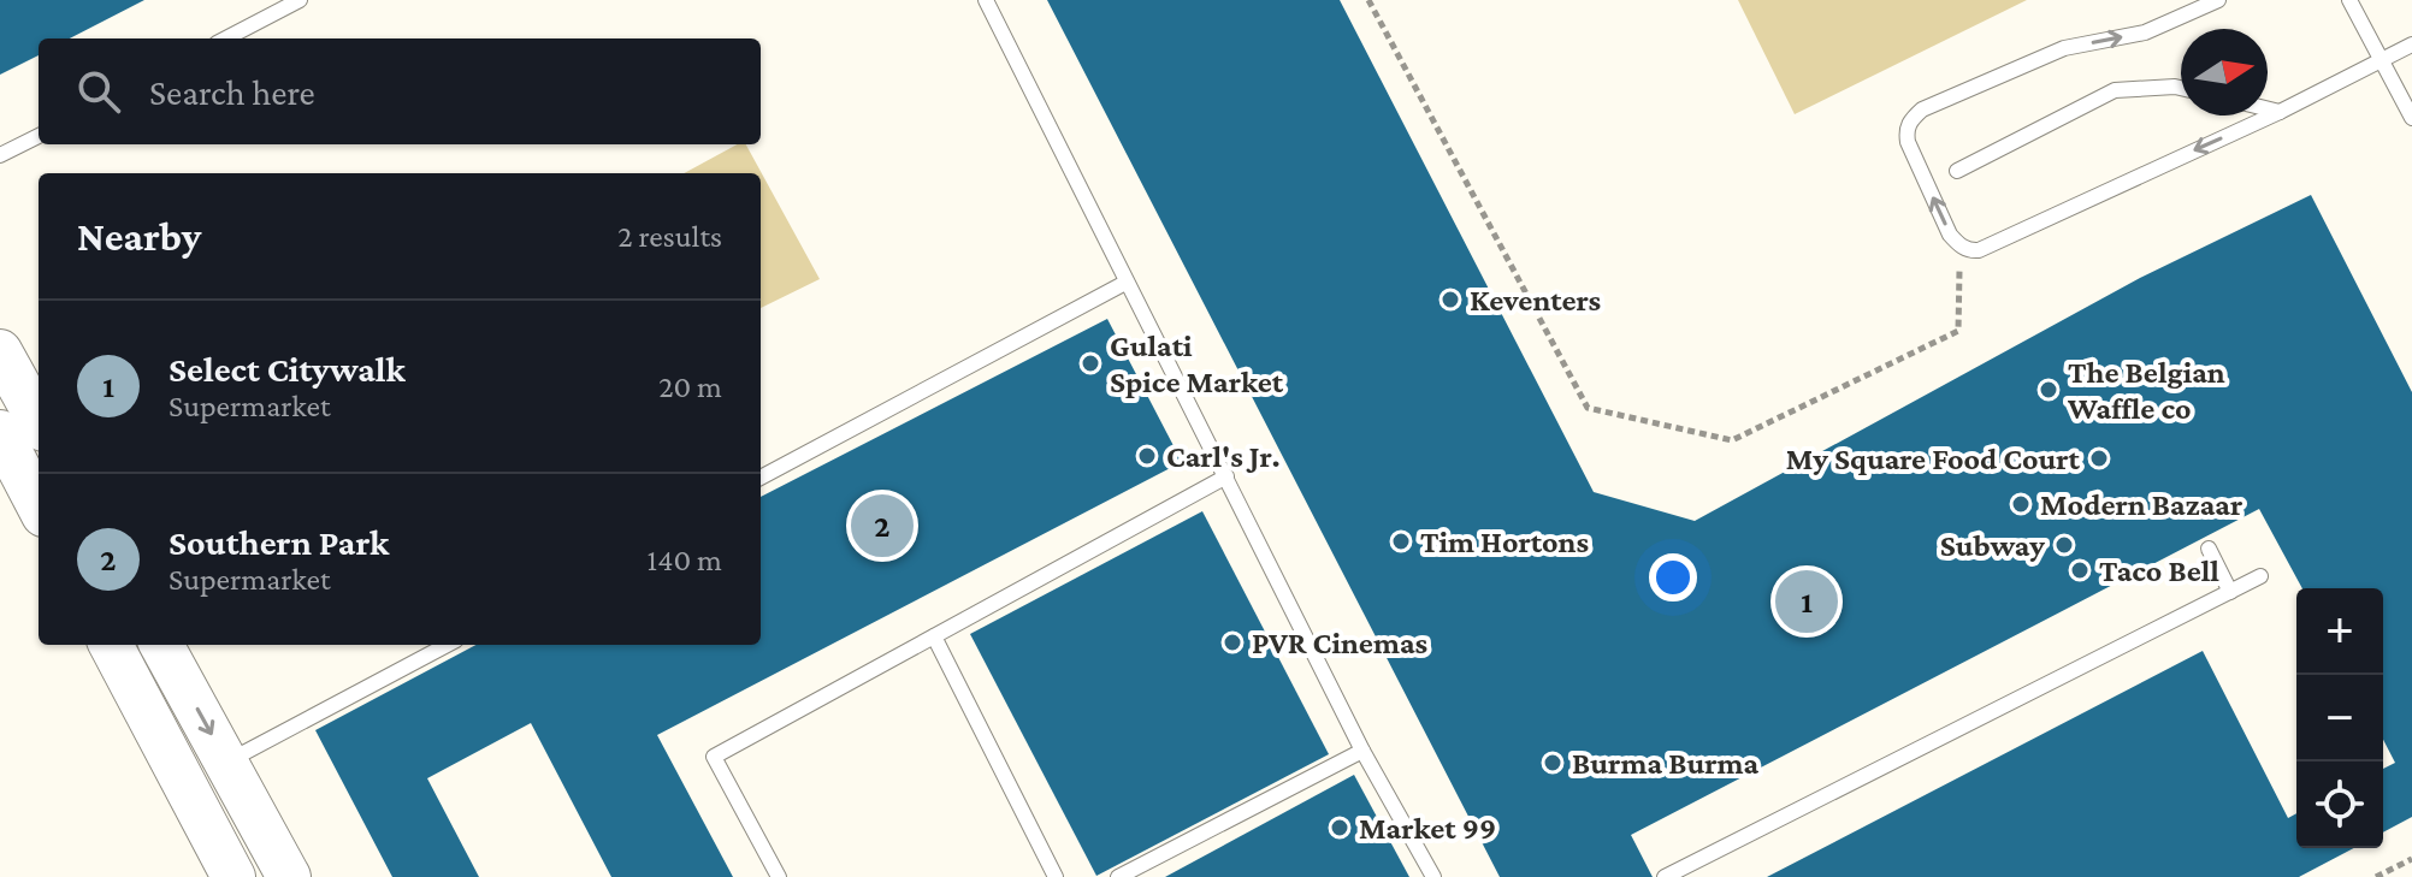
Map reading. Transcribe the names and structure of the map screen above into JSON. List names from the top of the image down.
{
  "places": [
    "Keventers",
    "Gulati Spice Market",
    "The Belgian Waffle co",
    "Carl's Jr.",
    "My Square Food Court",
    "Modern Bazaar",
    "Tim Hortons",
    "Subway",
    "Taco Bell",
    "PVR Cinemas",
    "Burma Burma",
    "Market 99"
  ],
  "north": "right",
  "page": {
    "search": "Search here",
    "heading": ["Nearby", "2 results"],
    "list": [
      {
        "mark": "1",
        "name": "Select Citywalk",
        "note": "Supermarket",
        "value": "20 m"
      },
      {
        "mark": "2",
        "name": "Southern Park",
        "note": "Supermarket",
        "value": "140 m"
      }
    ],
    "pins": ["2", "1"],
    "map_buttons": ["+", "−"]
  }
}
